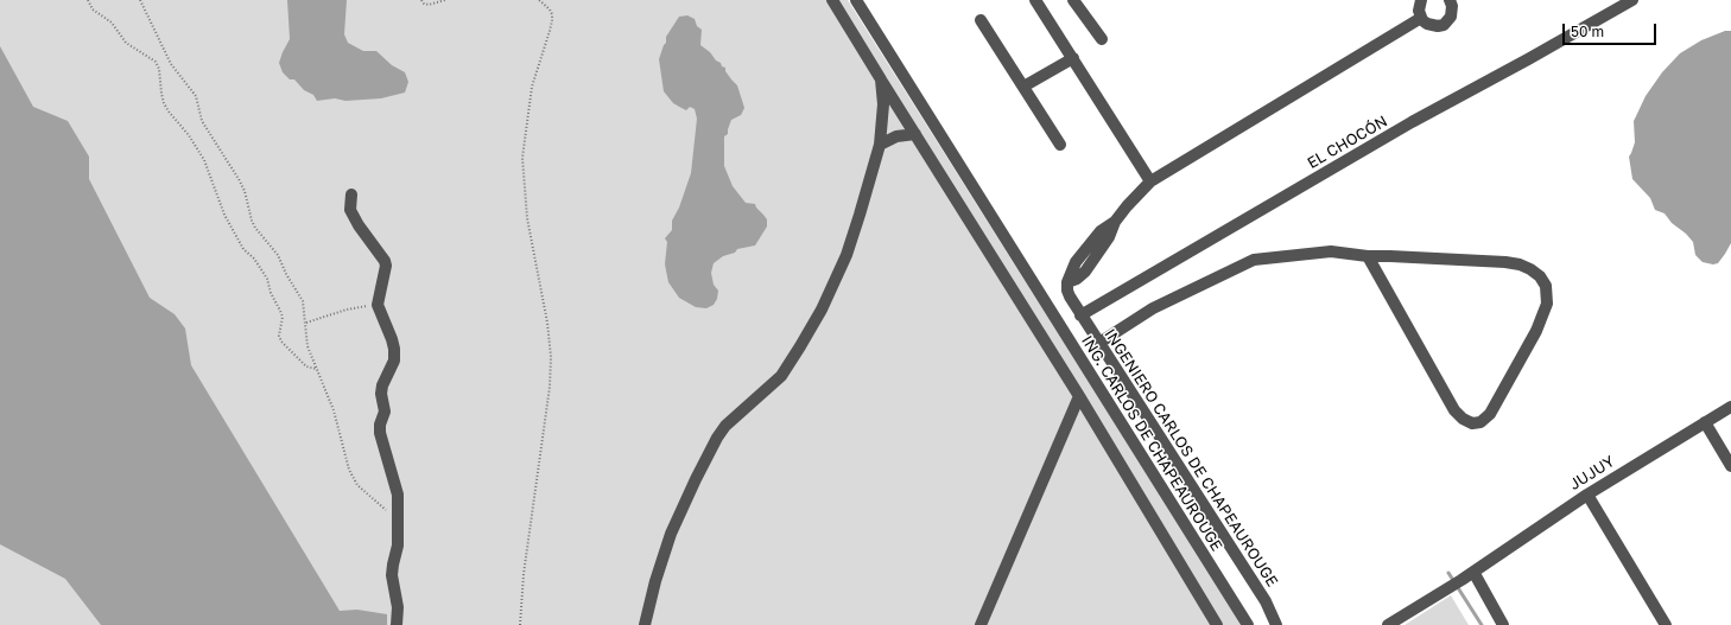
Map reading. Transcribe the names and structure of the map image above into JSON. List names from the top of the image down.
{
  "streets": {
    "street": [
      "EL CHOCÓN",
      "ING. CARLOS DE CHAPEAUROUGE",
      "INGENIERO CARLOS DE CHAPEAUROUGE",
      "JUJUY"
    ]
  },
  "crossings": [
    ["EL CHOCÓN", "INGENIERO CARLOS DE CHAPEAUROUGE"]
  ],
  "scale_bar": "50 m"
}
